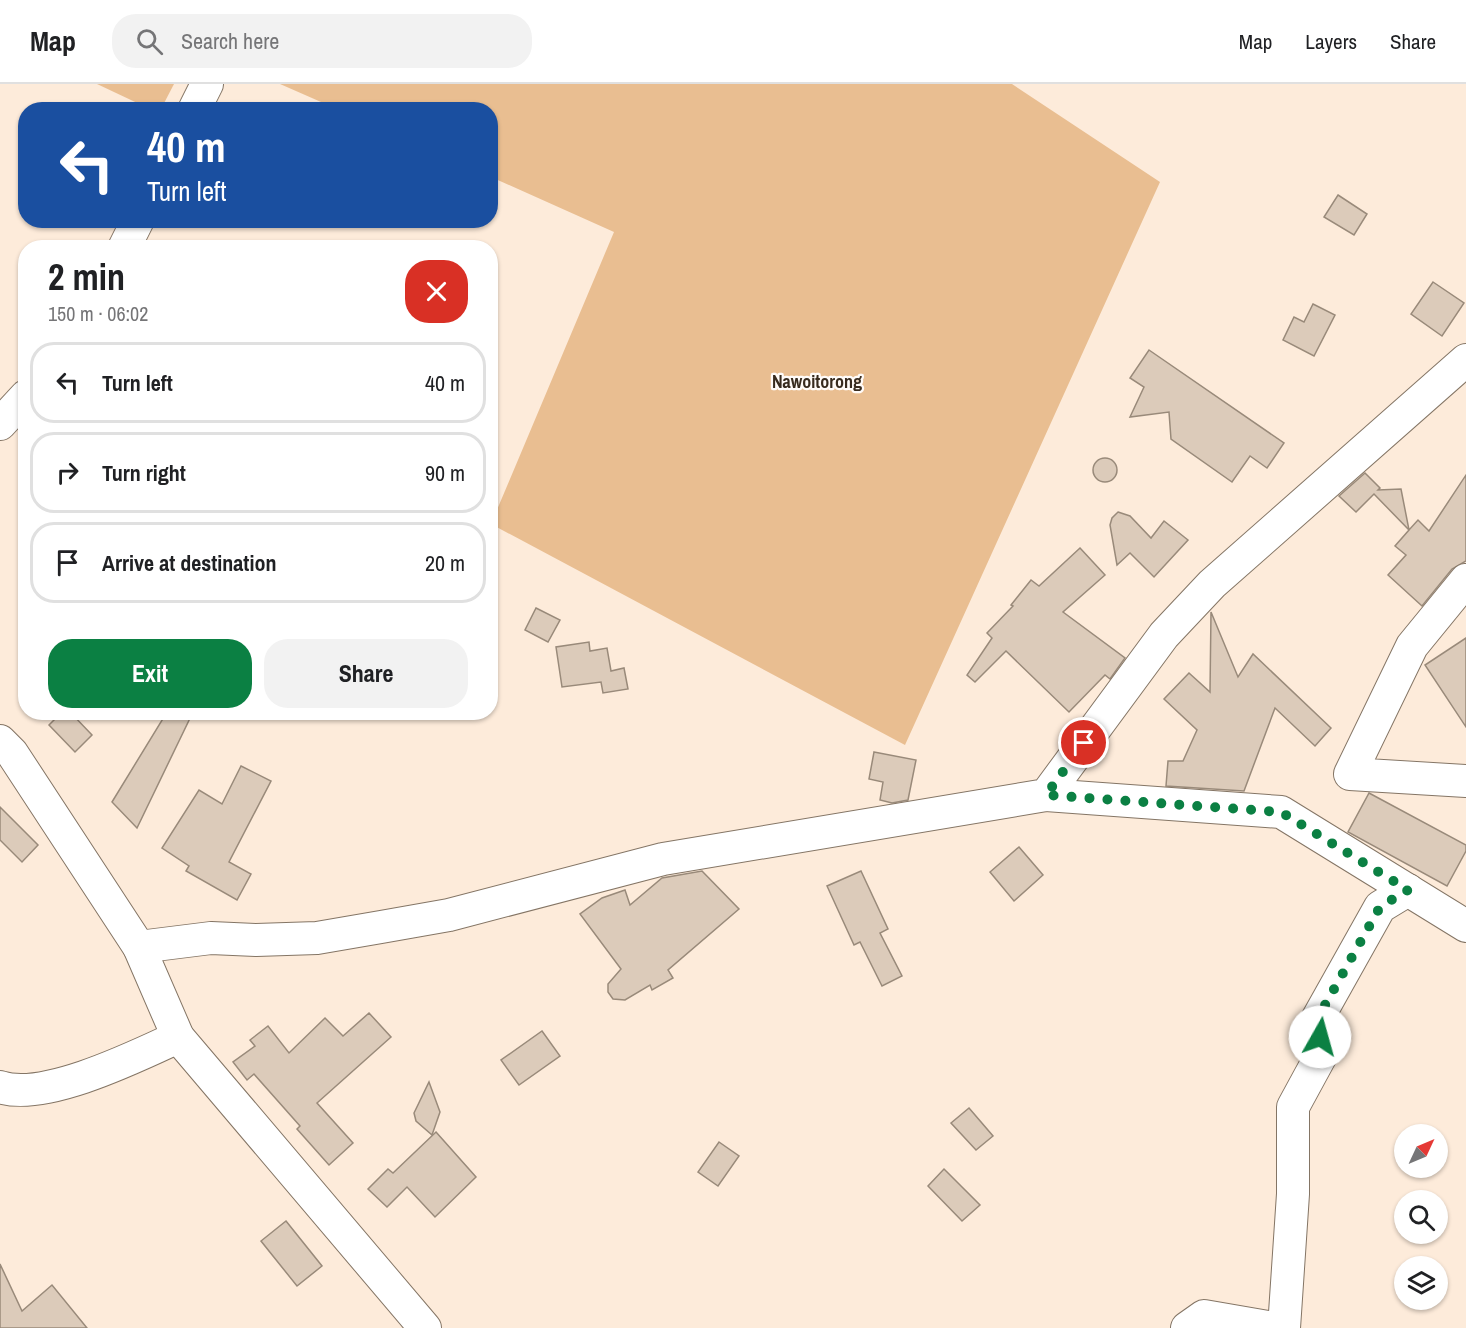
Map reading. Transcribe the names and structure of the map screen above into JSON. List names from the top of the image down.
{
  "districts": ["Nawoitorong"],
  "north": "top right",
  "page": {
    "header": "Map",
    "search": "Search here",
    "nav": ["Map", "Layers", "Share"],
    "turn": ["40 m", "Turn left"],
    "heading": ["2 min", "150 m · 06:02"],
    "list": [
      {
        "name": "Turn left",
        "value": "40 m"
      },
      {
        "name": "Turn right",
        "value": "90 m"
      },
      {
        "name": "Arrive at destination",
        "value": "20 m"
      }
    ],
    "buttons": ["Exit", "Share"]
  }
}
